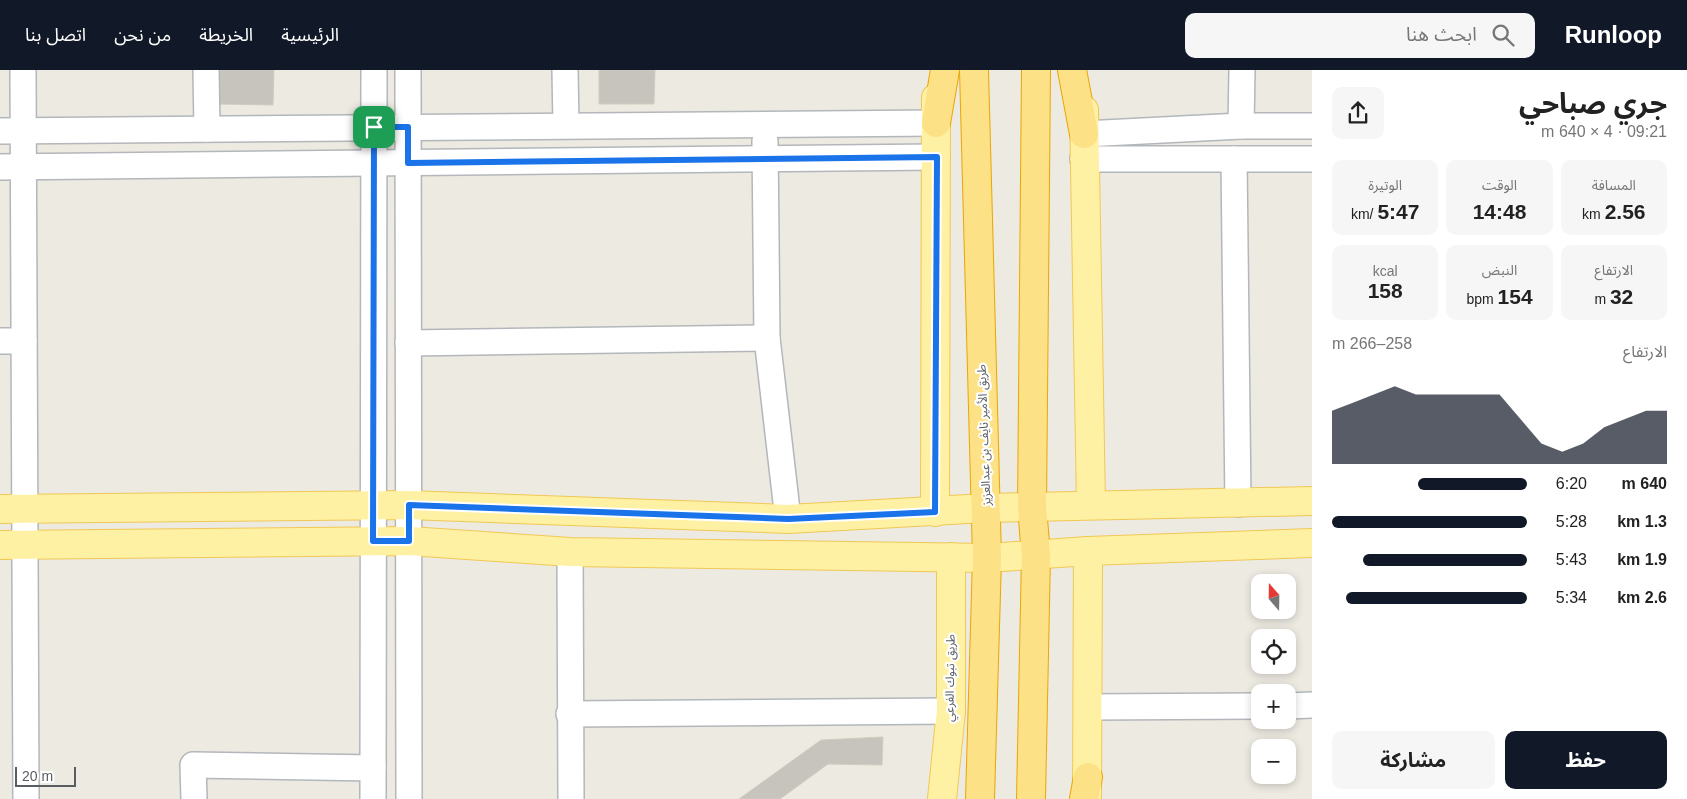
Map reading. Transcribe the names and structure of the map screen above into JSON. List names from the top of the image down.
{
  "streets": {
    "highway": ["طريق الأمير نايف بن عبدالعزيز"],
    "main road": ["طريق تبوك الفرعي"]
  },
  "scale_bar": "20 m",
  "north": "top",
  "page": {
    "header": "Runloop",
    "search": "ابحث هنا",
    "nav": [
      "الرئيسية",
      "الخريطة",
      "من نحن",
      "اتصل بنا"
    ],
    "heading": ["جري صباحي", "09:21 · 4 × 640 m"],
    "stats": [
      ["المسافة", "2.56 km"],
      ["الوقت", "14:48"],
      ["الوتيرة", "5:47 /km"],
      ["الارتفاع", "32 m"],
      ["النبض", "154 bpm"],
      ["kcal", "158"]
    ],
    "chart": ["الارتفاع", "258–266 m"],
    "list": [
      {
        "name": "640 m",
        "note": "6:20"
      },
      {
        "name": "1.3 km",
        "note": "5:28"
      },
      {
        "name": "1.9 km",
        "note": "5:43"
      },
      {
        "name": "2.6 km",
        "note": "5:34"
      }
    ],
    "map_buttons": ["+", "−"],
    "buttons": ["حفظ", "مشاركة"],
    "scale": "20 m"
  }
}
